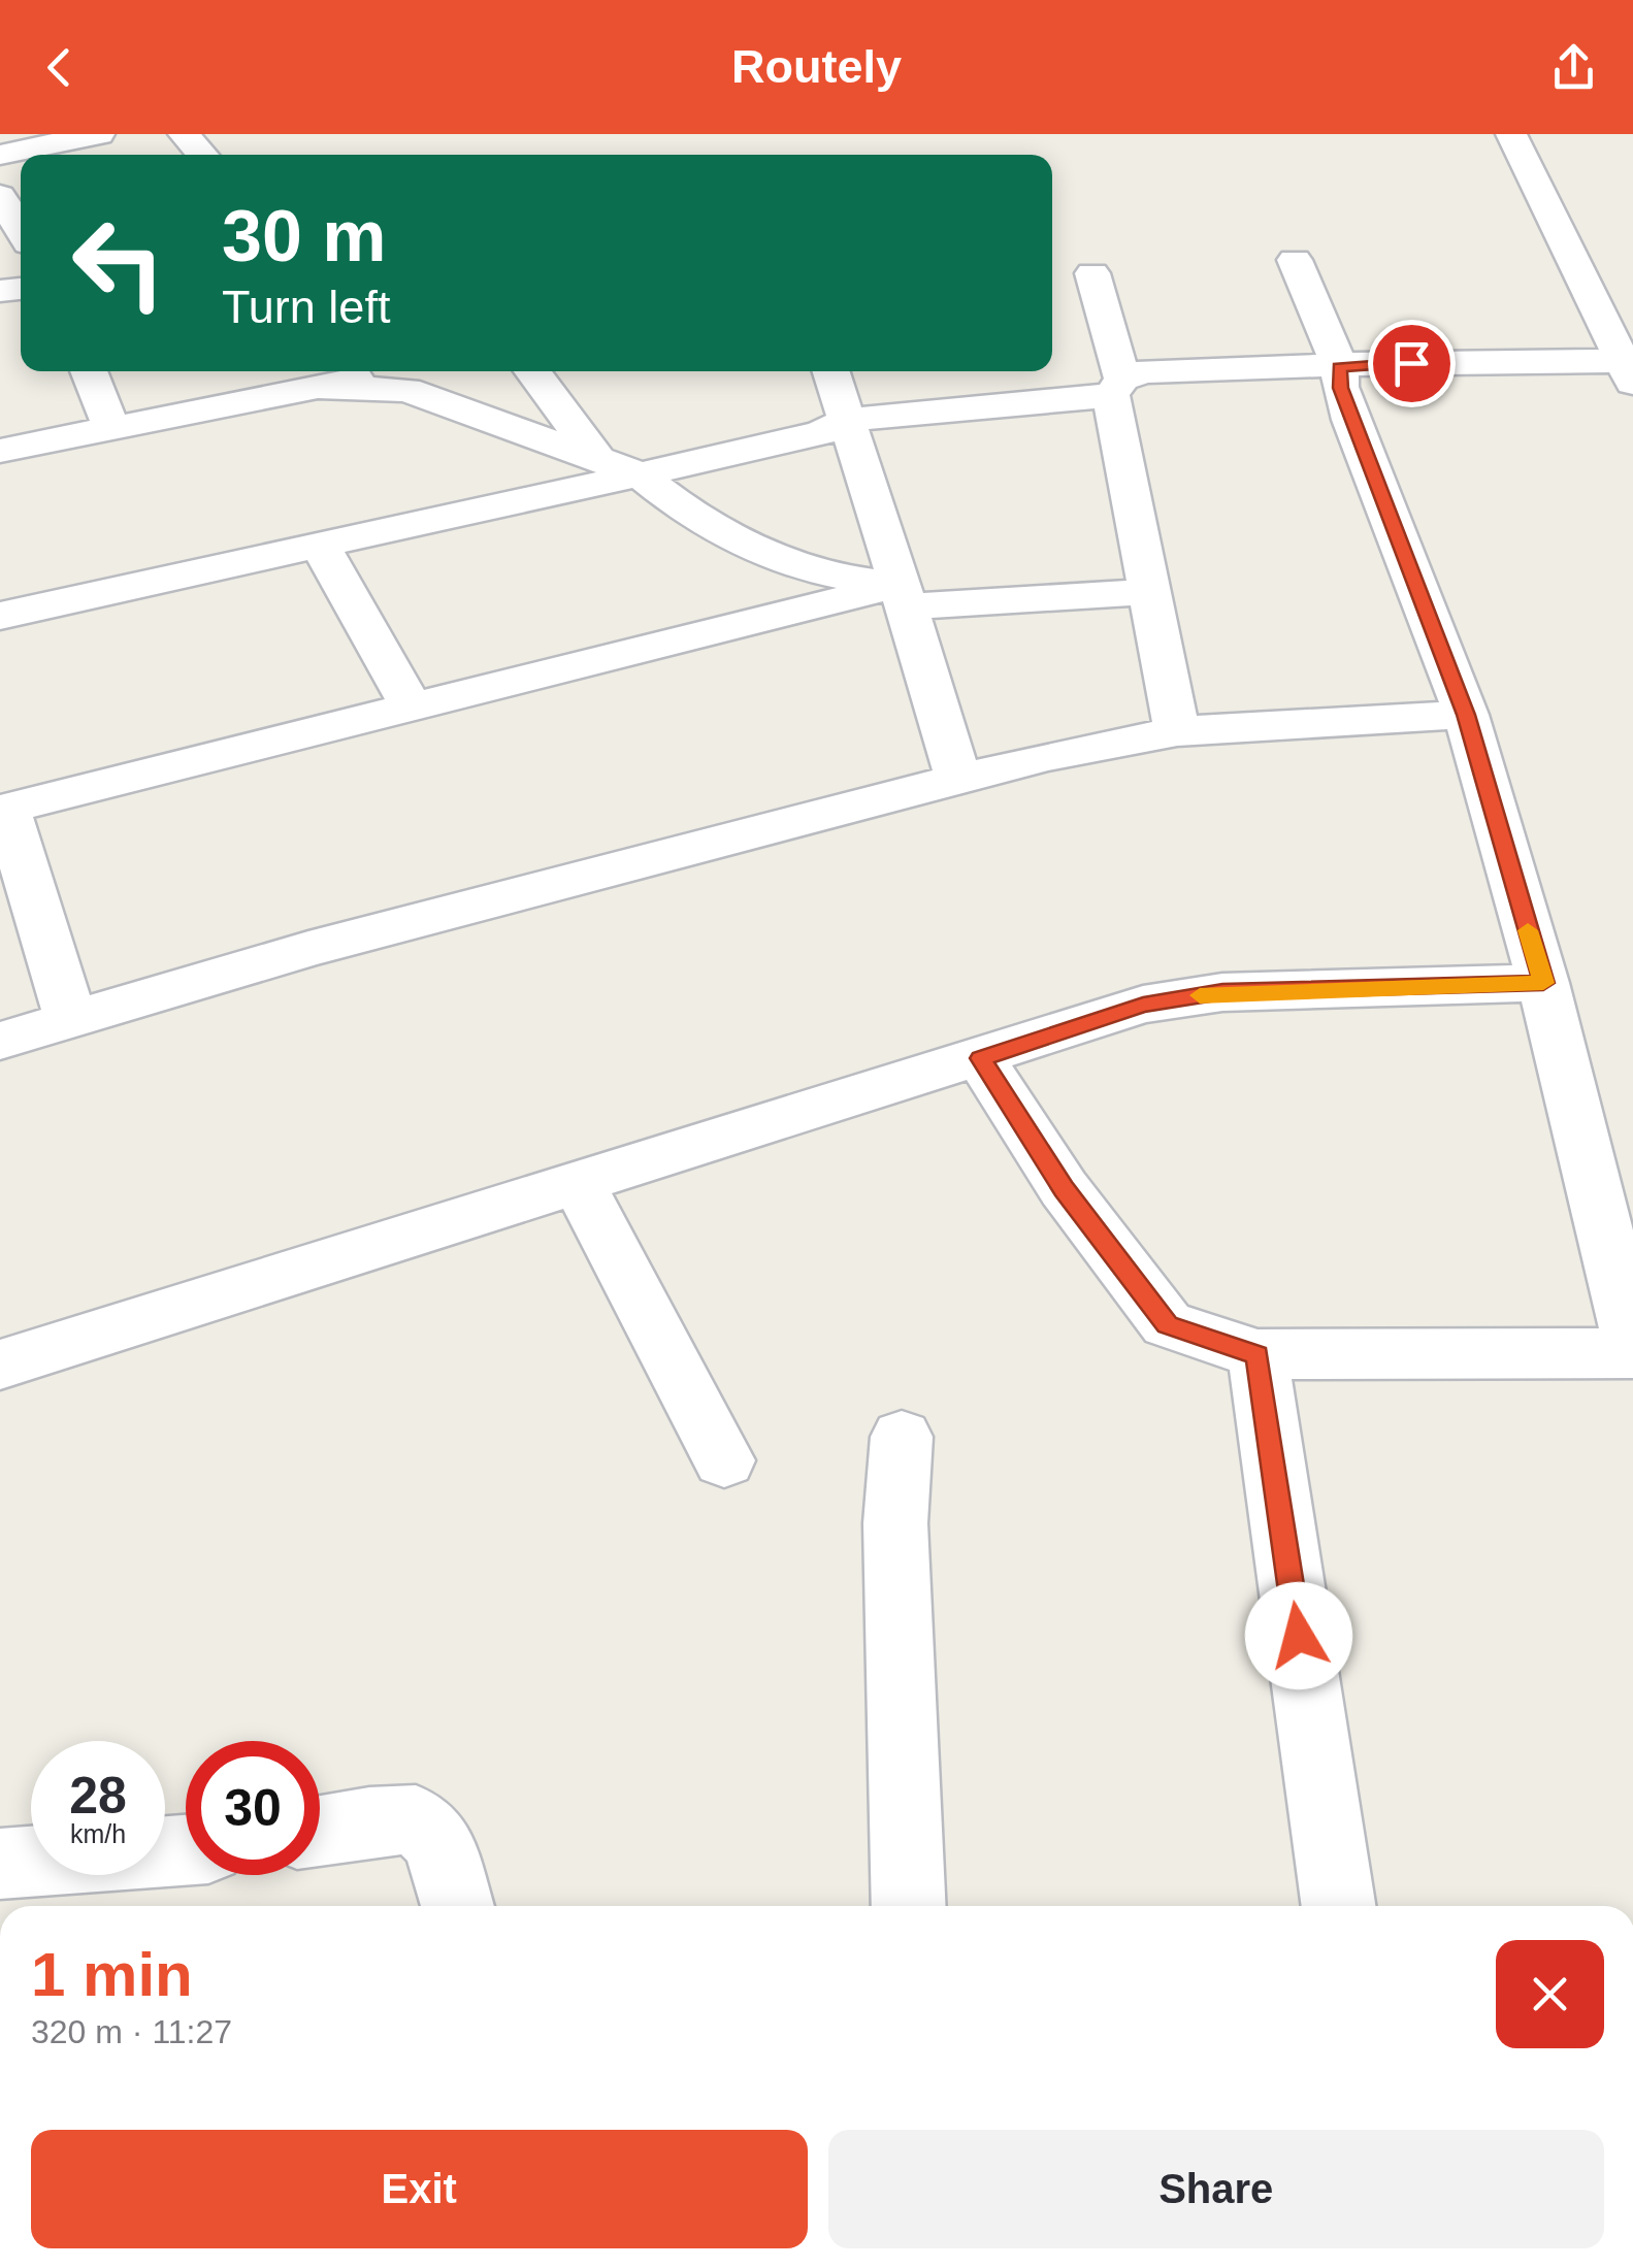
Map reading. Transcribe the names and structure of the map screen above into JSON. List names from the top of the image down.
{
  "page": {
    "header": "Routely",
    "turn": ["30 m", "Turn left"],
    "speed": "28 km/h",
    "limit": "30",
    "heading": ["1 min", "320 m · 11:27"],
    "buttons": ["Exit", "Share"]
  }
}
